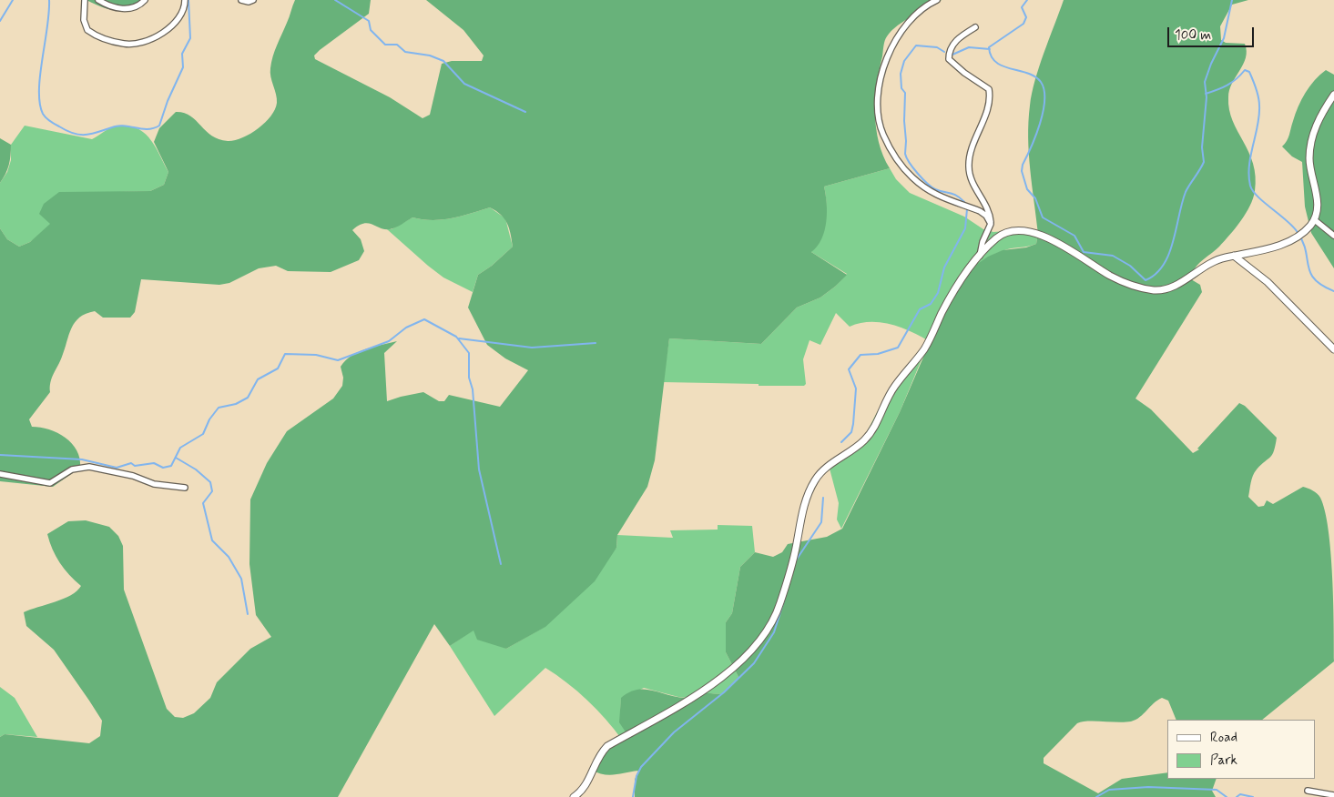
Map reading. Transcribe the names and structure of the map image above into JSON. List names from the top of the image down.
{
  "legend": ["Road", "Park"],
  "scale_bar": "100 m"
}
